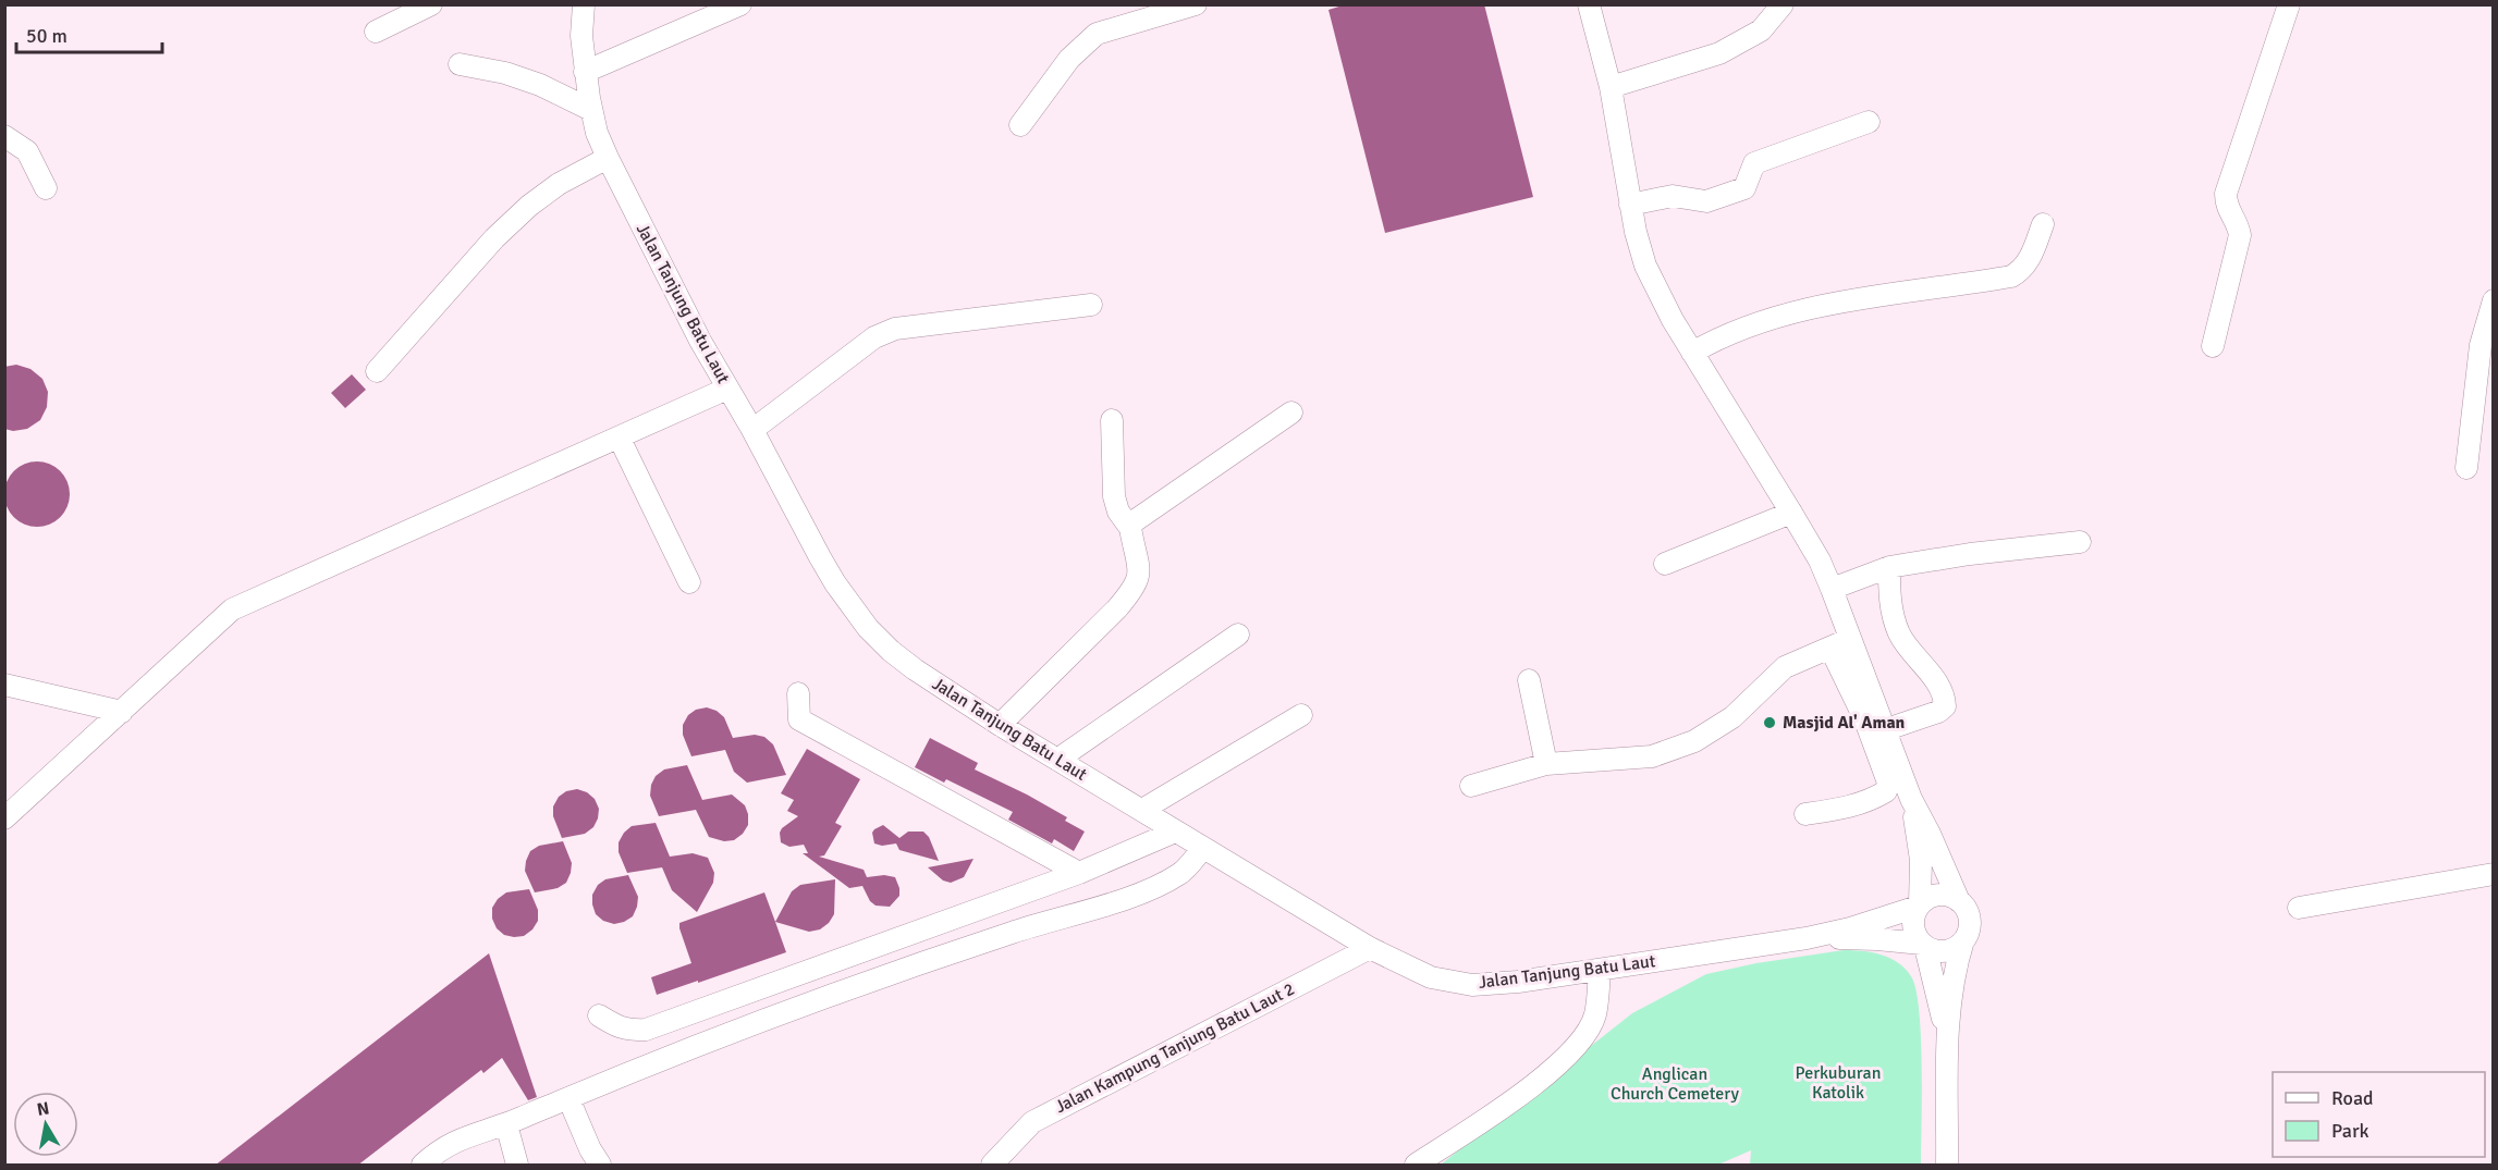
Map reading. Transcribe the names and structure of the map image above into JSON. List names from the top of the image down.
{
  "streets": {
    "street": ["Jalan Tanjung Batu Laut", "Jalan Kampung Tanjung Batu Laut 2"]
  },
  "crossings": [
    ["Jalan Tanjung Batu Laut", "Jalan Kampung Tanjung Batu Laut 2"]
  ],
  "parks": ["Perkuburan Katolik", "Anglican Church Cemetery"],
  "places": ["Masjid Al' Aman"],
  "legend": ["Road", "Park"],
  "scale_bar": "50 m",
  "north": "top"
}
